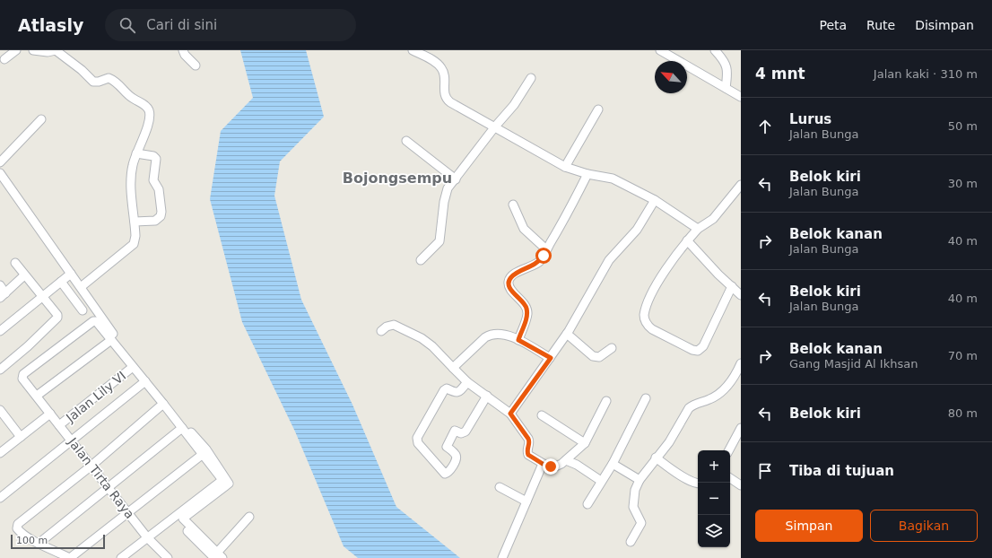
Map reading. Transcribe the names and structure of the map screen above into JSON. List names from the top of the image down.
{
  "streets": {
    "street": ["Jalan Lily VI", "Jalan Tirta Raya"]
  },
  "crossings": [
    ["Jalan Lily VI", "Jalan Tirta Raya"]
  ],
  "districts": ["Bojongsempu"],
  "scale_bar": "100 m",
  "north": "top left",
  "page": {
    "header": "Atlasly",
    "search": "Cari di sini",
    "nav": ["Peta", "Rute", "Disimpan"],
    "heading": ["4 mnt", "Jalan kaki · 310 m"],
    "list": [
      ["Lurus", "Jalan Bunga", "50 m"],
      ["Belok kiri", "Jalan Bunga", "30 m"],
      ["Belok kanan", "Jalan Bunga", "40 m"],
      ["Belok kiri", "Jalan Bunga", "40 m"],
      ["Belok kanan", "Gang Masjid Al Ikhsan", "70 m"],
      ["Belok kiri", "80 m"],
      "Tiba di tujuan"
    ],
    "map_buttons": ["+", "−"],
    "buttons": ["Simpan", "Bagikan"],
    "scale": "100 m"
  }
}
